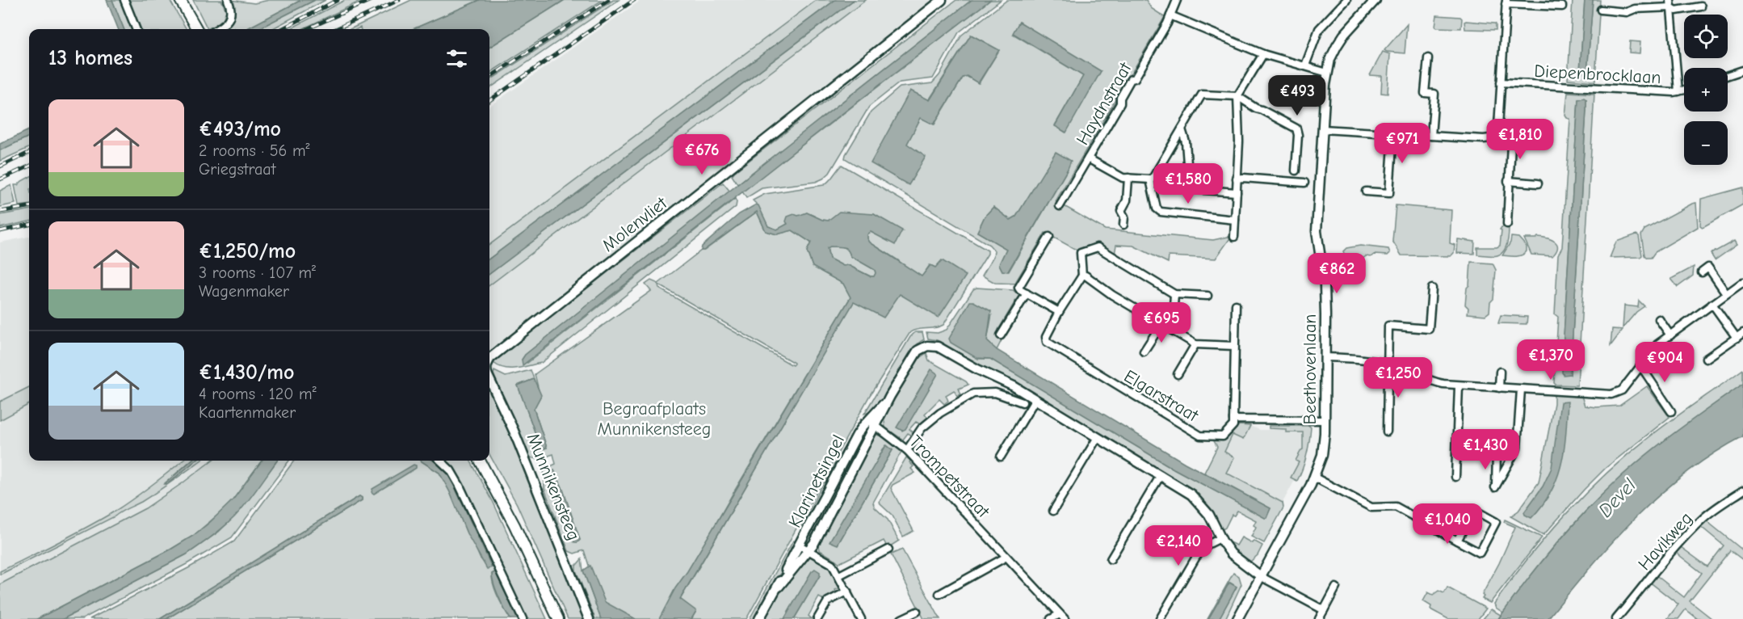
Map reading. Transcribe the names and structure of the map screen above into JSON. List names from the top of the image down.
{
  "streets": {
    "street": [
      "Diepenbrocklaan",
      "Haydnstraat",
      "Molenvliet",
      "Beethovenlaan",
      "Elgarstraat",
      "Trompetstraat",
      "Klarinetsingel",
      "Munnikensteeg",
      "Havikweg"
    ]
  },
  "crossings": [
    ["Beethovenlaan", "Klarinetsingel"],
    ["Trompetstraat", "Klarinetsingel"]
  ],
  "water": ["Devel"],
  "parks": ["Begraafplaats Munnikensteeg"],
  "page": {
    "map_buttons": ["+", "−"],
    "heading": "13 homes",
    "price": [
      "€493",
      "€1,810",
      "€971",
      "€676",
      "€1,580",
      "€862",
      "€695",
      "€1,370",
      "€904",
      "€1,250",
      "€1,430",
      "€1,040",
      "€2,140"
    ],
    "list": [
      {
        "name": "€493/mo",
        "note": "2 rooms · 56 m² · Griegstraat"
      },
      {
        "name": "€1,250/mo",
        "note": "3 rooms · 107 m² · Wagenmaker"
      },
      {
        "name": "€1,430/mo",
        "note": "4 rooms · 120 m² · Kaartenmaker"
      }
    ]
  }
}
